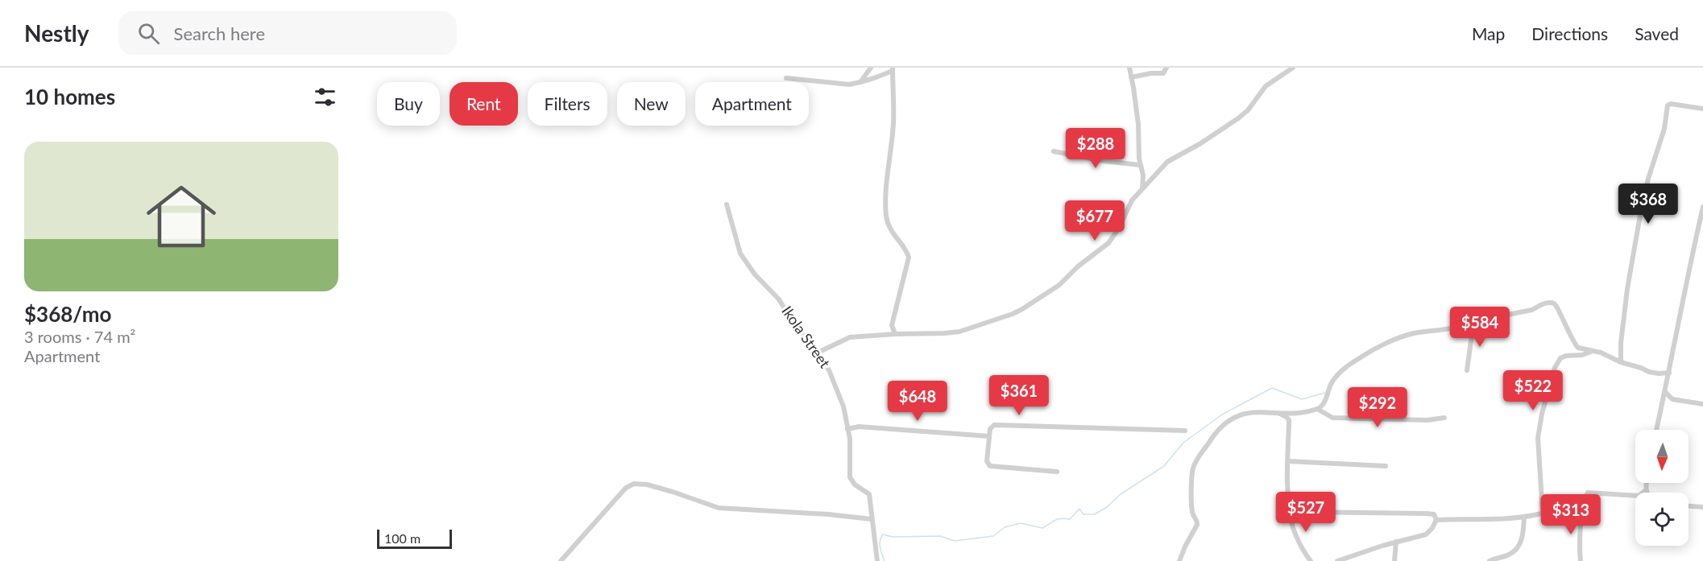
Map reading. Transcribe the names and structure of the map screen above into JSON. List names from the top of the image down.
{
  "streets": {
    "street": ["Ikola Street"]
  },
  "scale_bar": "100 m",
  "north": "bottom",
  "page": {
    "header": "Nestly",
    "search": "Search here",
    "nav": ["Map", "Directions", "Saved"],
    "heading": "10 homes",
    "chip": [
      "Buy",
      "Rent",
      "Filters",
      "New",
      "Apartment"
    ],
    "list": [
      {
        "name": "$368/mo",
        "note": "3 rooms · 74 m² · Apartment"
      }
    ],
    "price": [
      "$288",
      "$368",
      "$677",
      "$584",
      "$522",
      "$361",
      "$648",
      "$292",
      "$527",
      "$313"
    ],
    "scale": "100 m"
  }
}
